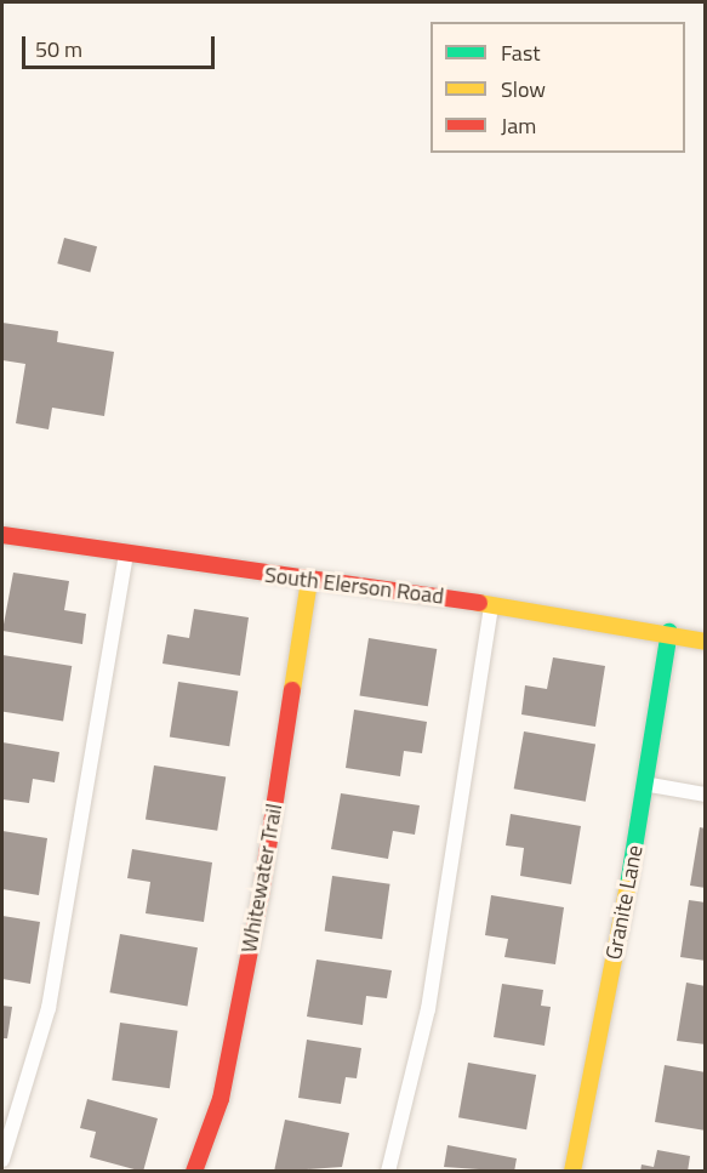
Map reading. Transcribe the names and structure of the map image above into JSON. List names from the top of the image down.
{
  "streets": {
    "street": ["South Elerson Road", "Whitewater Trail", "Granite Lane"]
  },
  "crossings": [
    ["South Elerson Road", "Whitewater Trail"],
    ["South Elerson Road", "Granite Lane"]
  ],
  "legend": ["Fast", "Slow", "Jam"],
  "scale_bar": "50 m"
}
